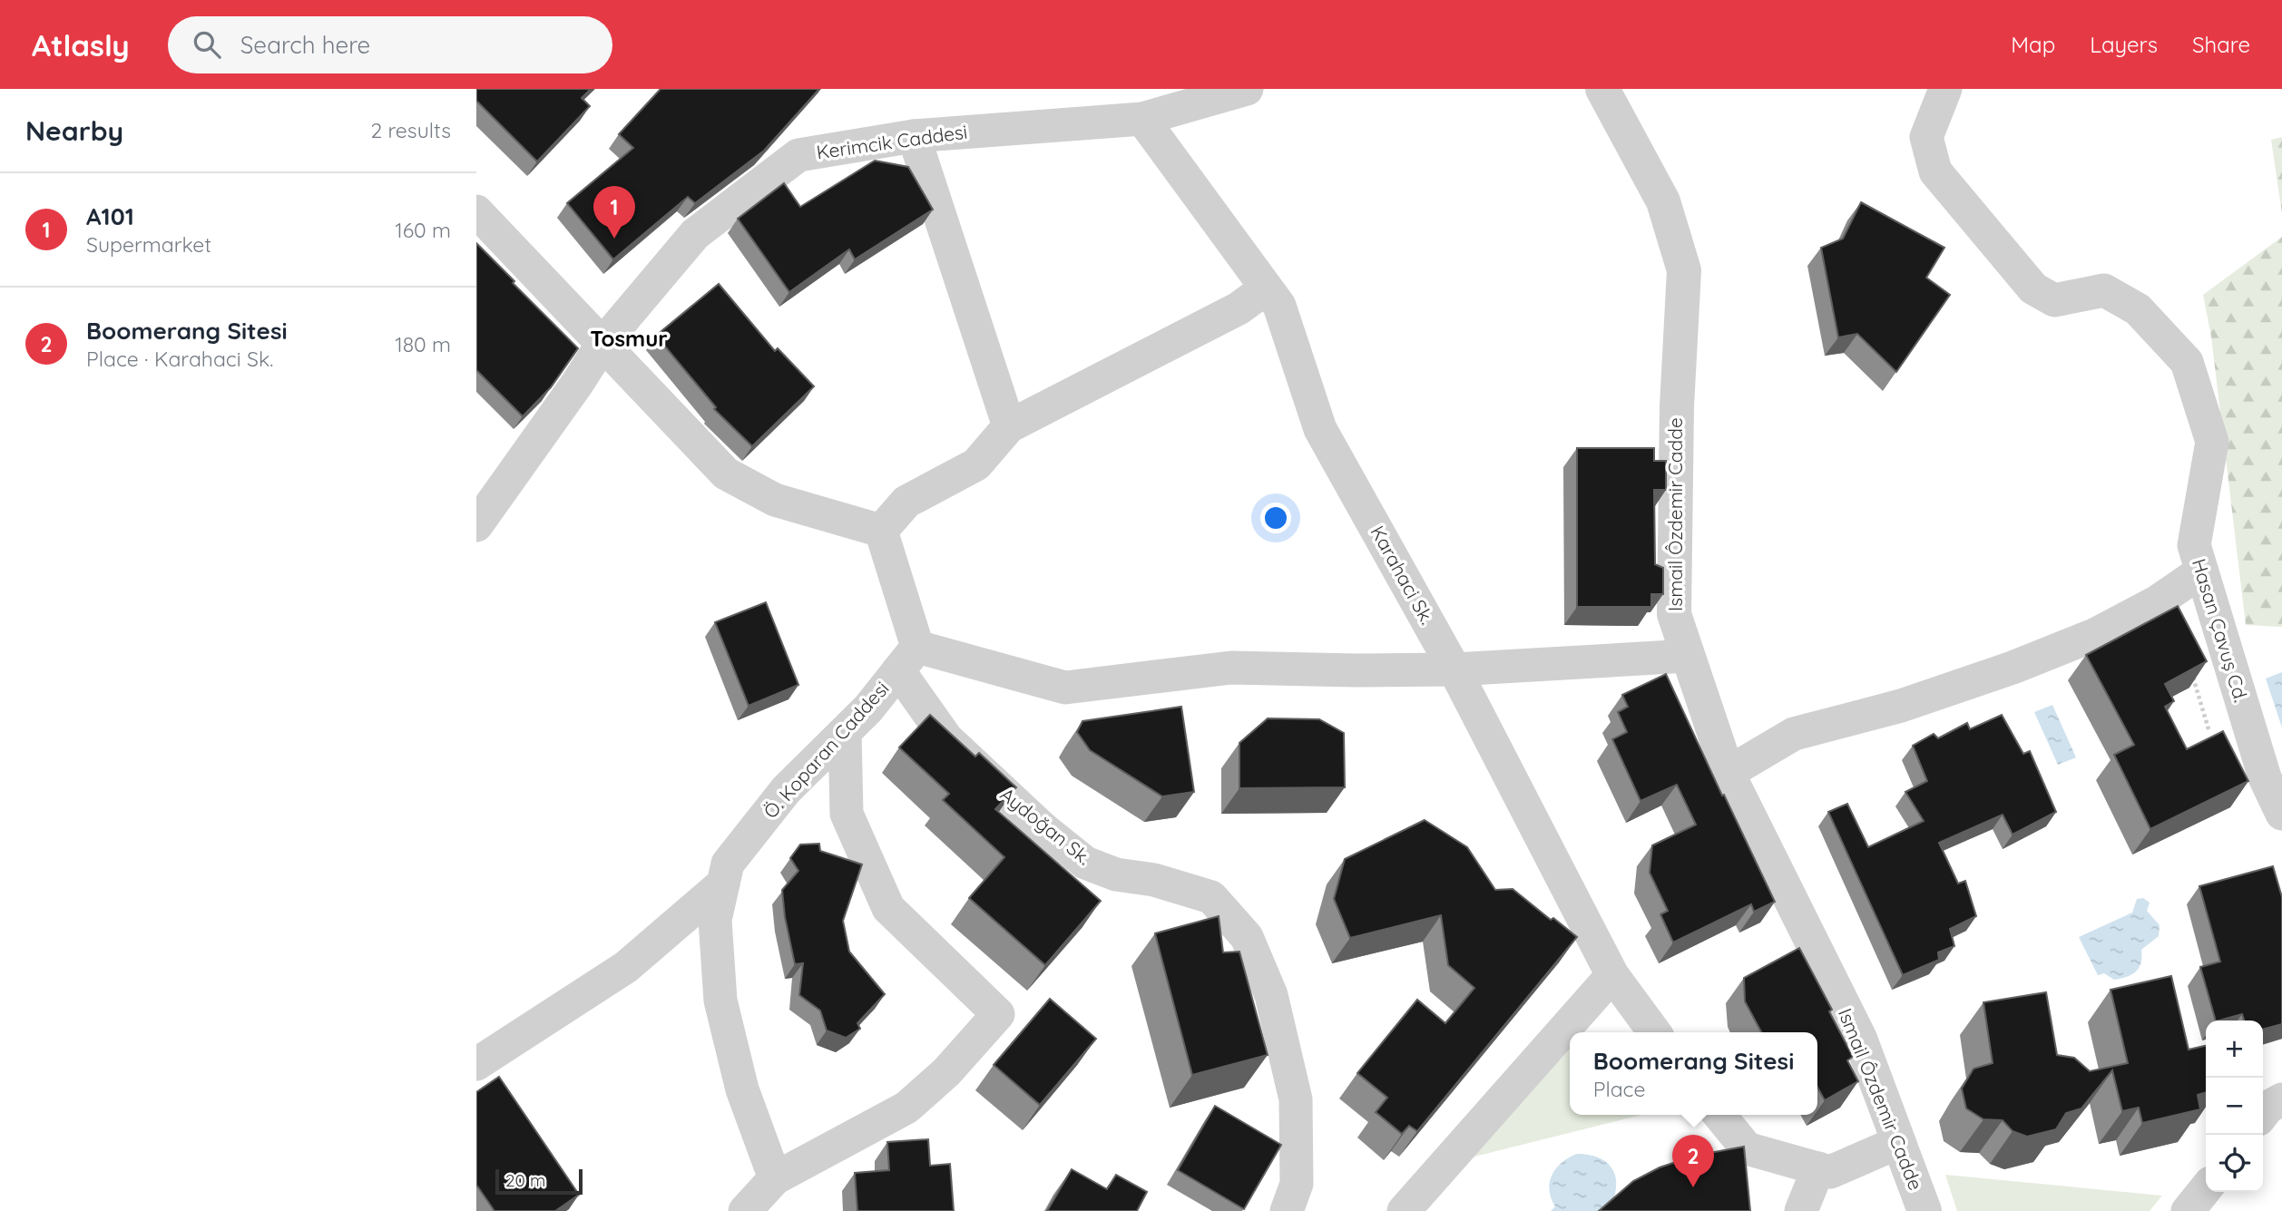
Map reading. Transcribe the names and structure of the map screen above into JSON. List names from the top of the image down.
{
  "streets": {
    "street": [
      "Kerimcik Caddesi",
      "Ismail Ôzdemir Cadde",
      "Karahaci Sk.",
      "Hasan Çavuş Cd.",
      "Ö. Koparan Caddesi",
      "Aydoğan Sk."
    ]
  },
  "crossings": [
    ["Kerimcik Caddesi", "Karahaci Sk."],
    ["Ö. Koparan Caddesi", "Aydoğan Sk."]
  ],
  "districts": ["Tosmur"],
  "scale_bar": "20 m",
  "page": {
    "header": "Atlasly",
    "search": "Search here",
    "nav": ["Map", "Layers", "Share"],
    "heading": ["Nearby", "2 results"],
    "list": [
      {
        "mark": "1",
        "name": "A101",
        "note": "Supermarket",
        "value": "160 m"
      },
      {
        "mark": "2",
        "name": "Boomerang Sitesi",
        "note": "Place · Karahaci Sk.",
        "value": "180 m"
      }
    ],
    "pins": ["1", "2"],
    "map_buttons": ["+", "−"],
    "popup": ["Boomerang Sitesi", "Place"],
    "scale": "20 m"
  }
}
